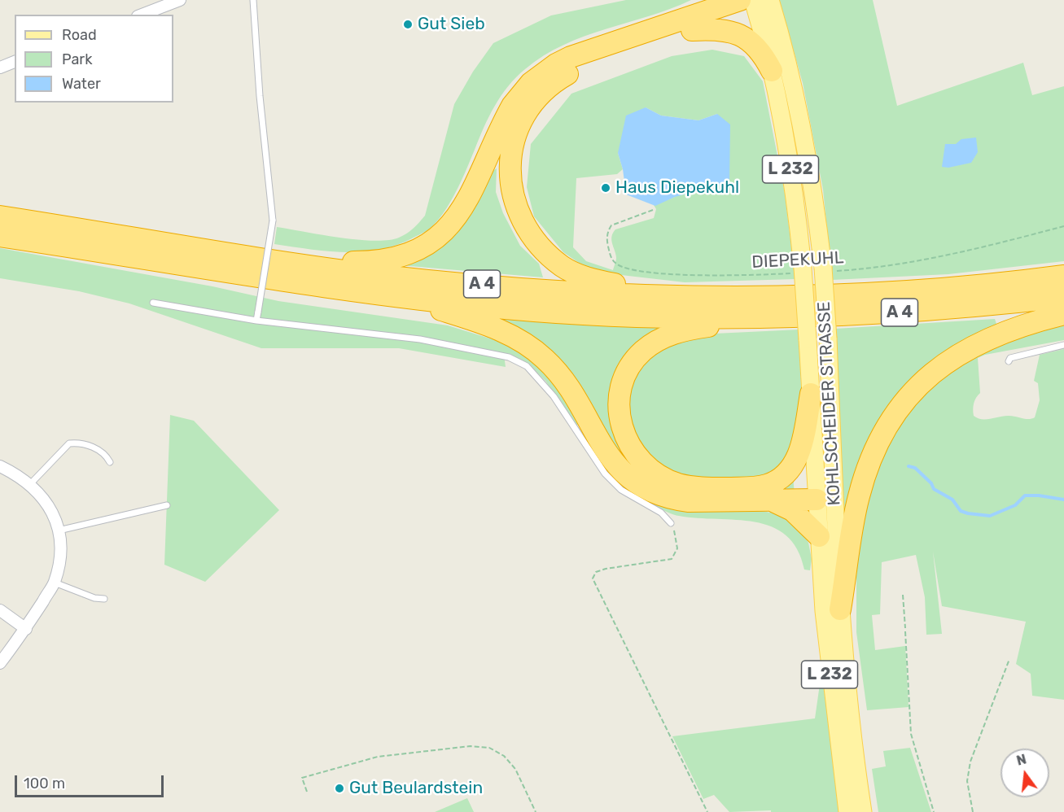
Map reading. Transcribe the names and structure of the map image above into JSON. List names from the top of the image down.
{
  "streets": {
    "highway": ["A 4"],
    "main road": ["L 232", "KOHLSCHEIDER STRASSE"],
    "path": ["DIEPEKUHL"]
  },
  "crossings": [
    ["DIEPEKUHL", "KOHLSCHEIDER STRASSE"]
  ],
  "places": ["Gut Sieb", "Haus Diepekuhl", "Gut Beulardstein"],
  "legend": ["Road", "Park", "Water"],
  "scale_bar": "100 m",
  "north": "top"
}
